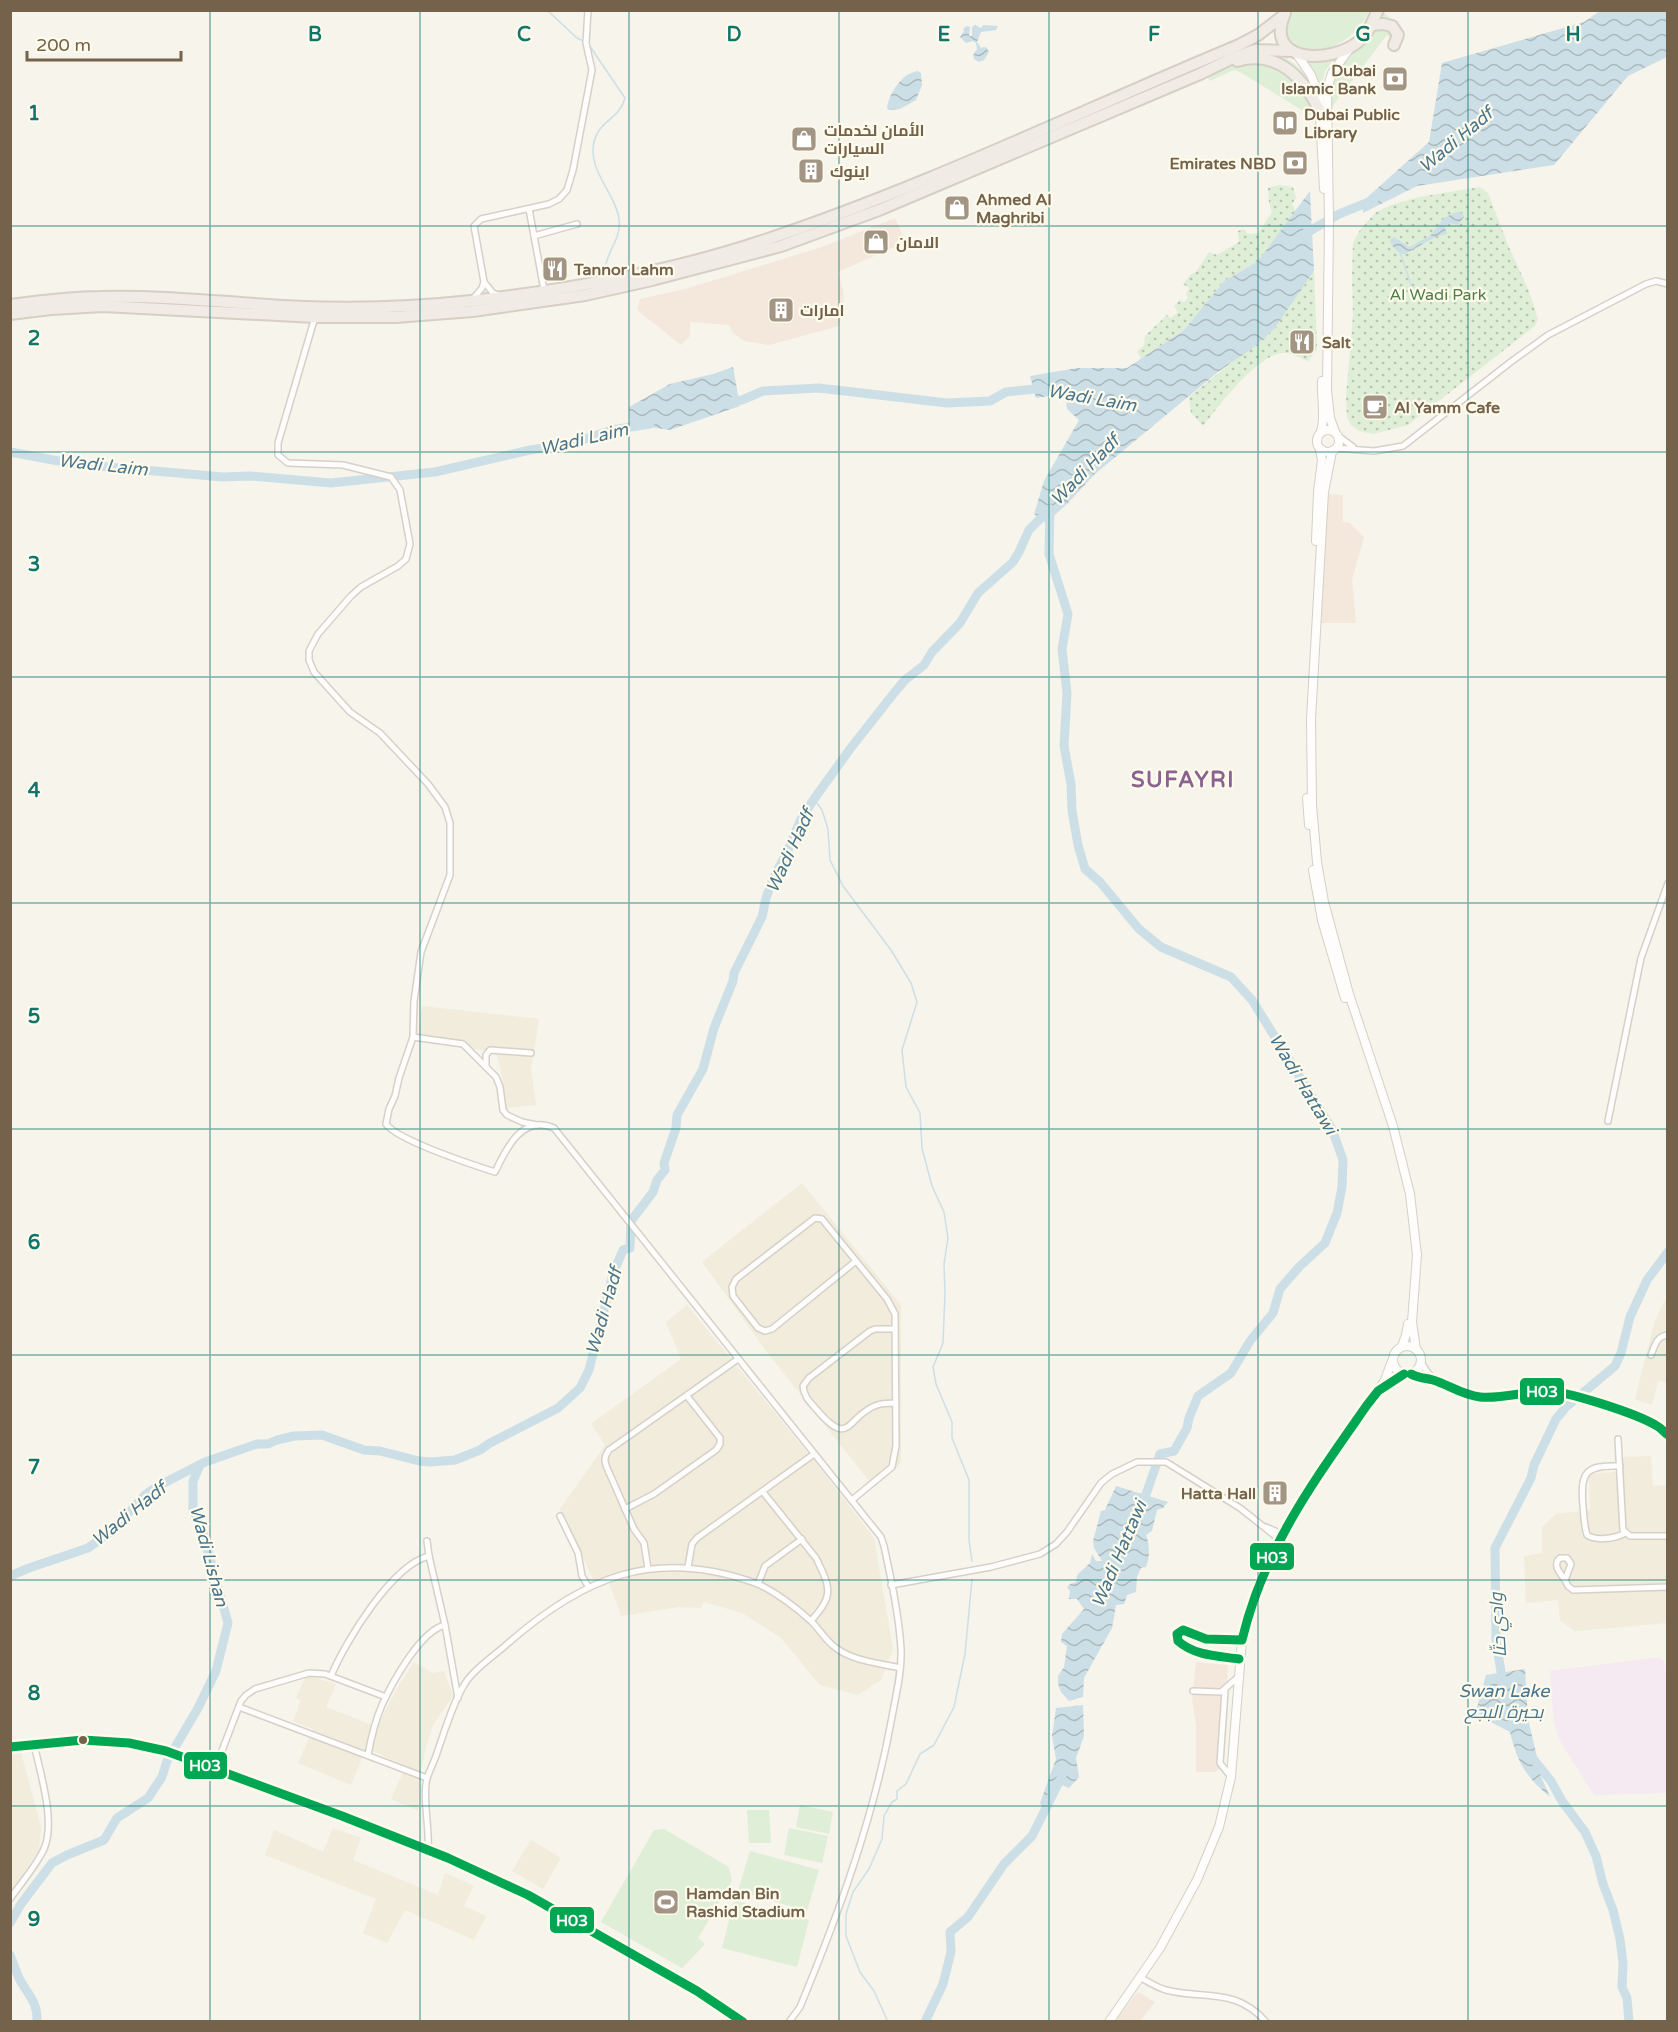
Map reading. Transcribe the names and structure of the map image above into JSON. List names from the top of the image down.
{
  "districts": ["SUFAYRI"],
  "water": [
    "Wadi Hadf",
    "Wadi Laim",
    "Wadi Hattawi",
    "Wadi Lishan",
    "وادي حتّا",
    "Swan Lake بحيرة البجع"
  ],
  "parks": ["Al Wadi Park"],
  "places": {
    "bank": ["Dubai Islamic Bank", "Emirates NBD"],
    "library": ["Dubai Public Library"],
    "shop": ["الأمان لخدمات السيارات", "Ahmed Al Maghribi", "الامان"],
    "building": ["اينوك", "امارات", "Hatta Hall"],
    "restaurant": ["Tannor Lahm", "Salt"],
    "cafe": ["Al Yamm Cafe"],
    "sports": ["Hamdan Bin Rashid Stadium"]
  },
  "lines": ["transit line H03"],
  "scale_bar": "200 m",
  "grid": {
    "columns": [
      "B",
      "C",
      "D",
      "E",
      "F",
      "G",
      "H"
    ],
    "rows": [
      "1",
      "2",
      "3",
      "4",
      "5",
      "6",
      "7",
      "8",
      "9"
    ]
  }
}
